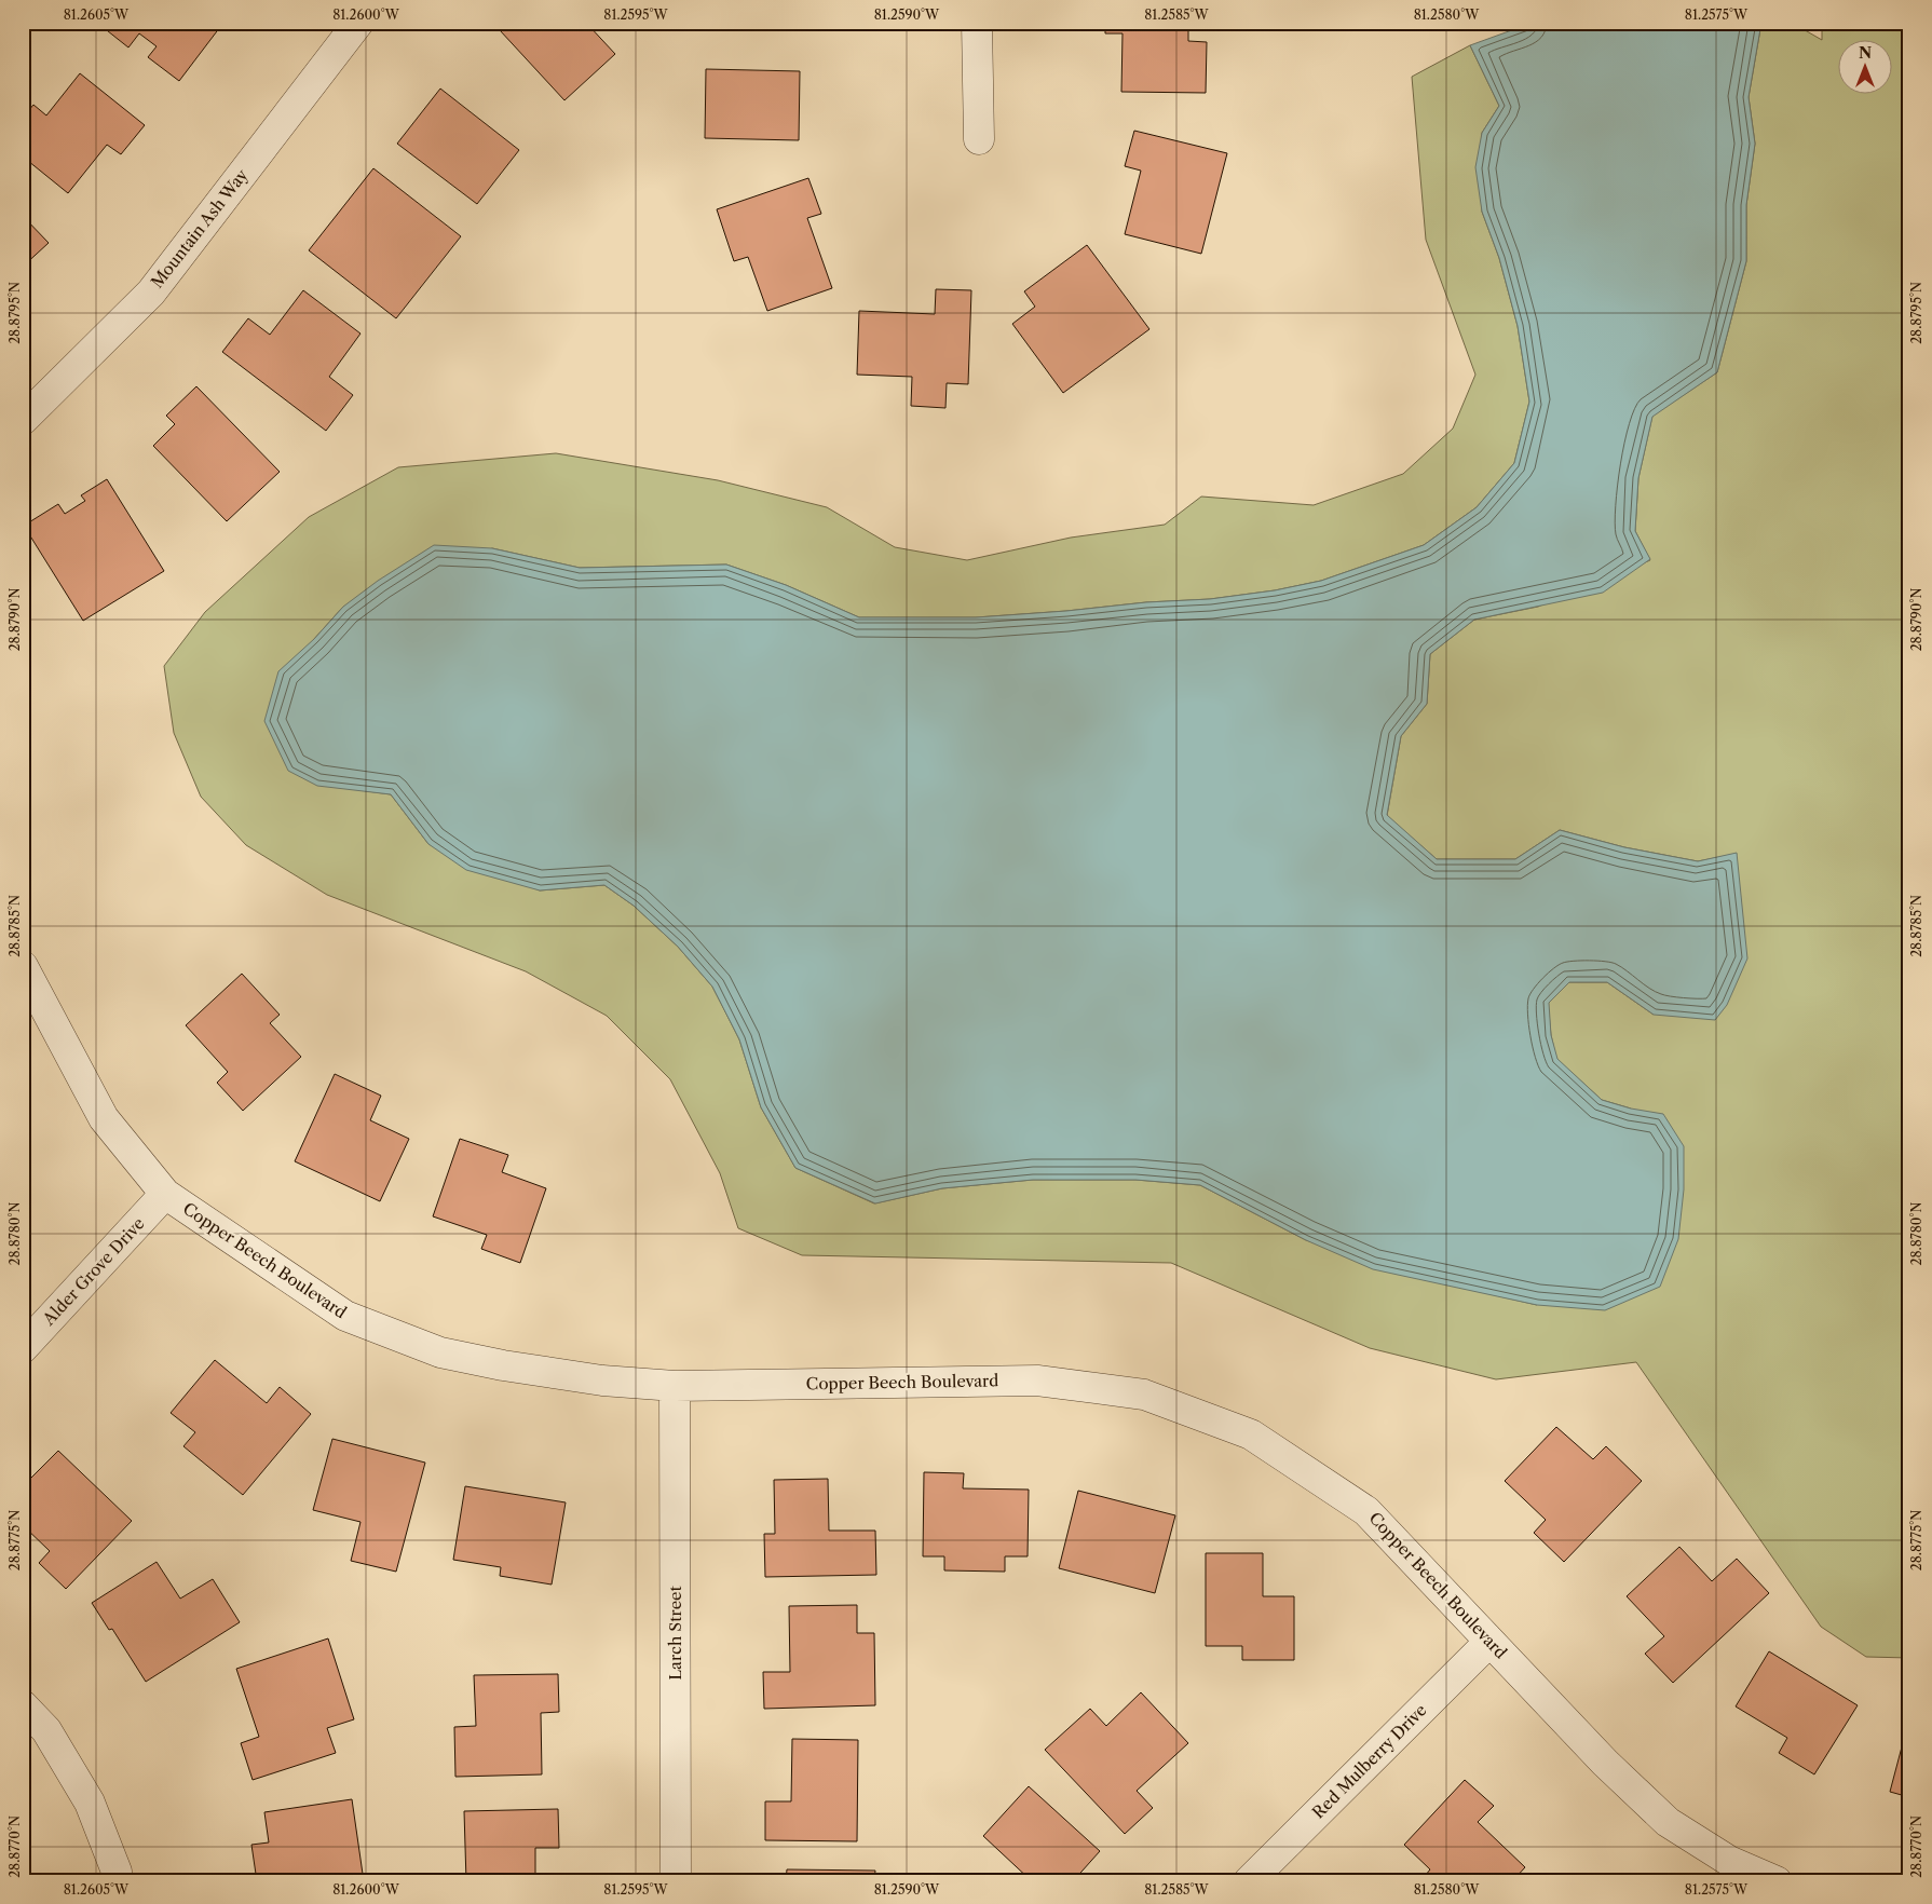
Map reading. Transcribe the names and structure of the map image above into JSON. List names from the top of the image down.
{
  "streets": {
    "street": [
      "Mountain Ash Way",
      "Copper Beech Boulevard",
      "Alder Grove Drive",
      "Larch Street",
      "Red Mulberry Drive"
    ]
  },
  "crossings": [
    ["Copper Beech Boulevard", "Alder Grove Drive"],
    ["Copper Beech Boulevard", "Larch Street"],
    ["Copper Beech Boulevard", "Red Mulberry Drive"]
  ],
  "north": "top",
  "coordinates": [
    "81.2605°W",
    "81.2600°W",
    "81.2595°W",
    "81.2590°W",
    "81.2585°W",
    "81.2580°W",
    "81.2575°W",
    "28.8795°N",
    "28.8790°N",
    "28.8785°N",
    "28.8780°N",
    "28.8775°N",
    "28.8770°N"
  ]
}
